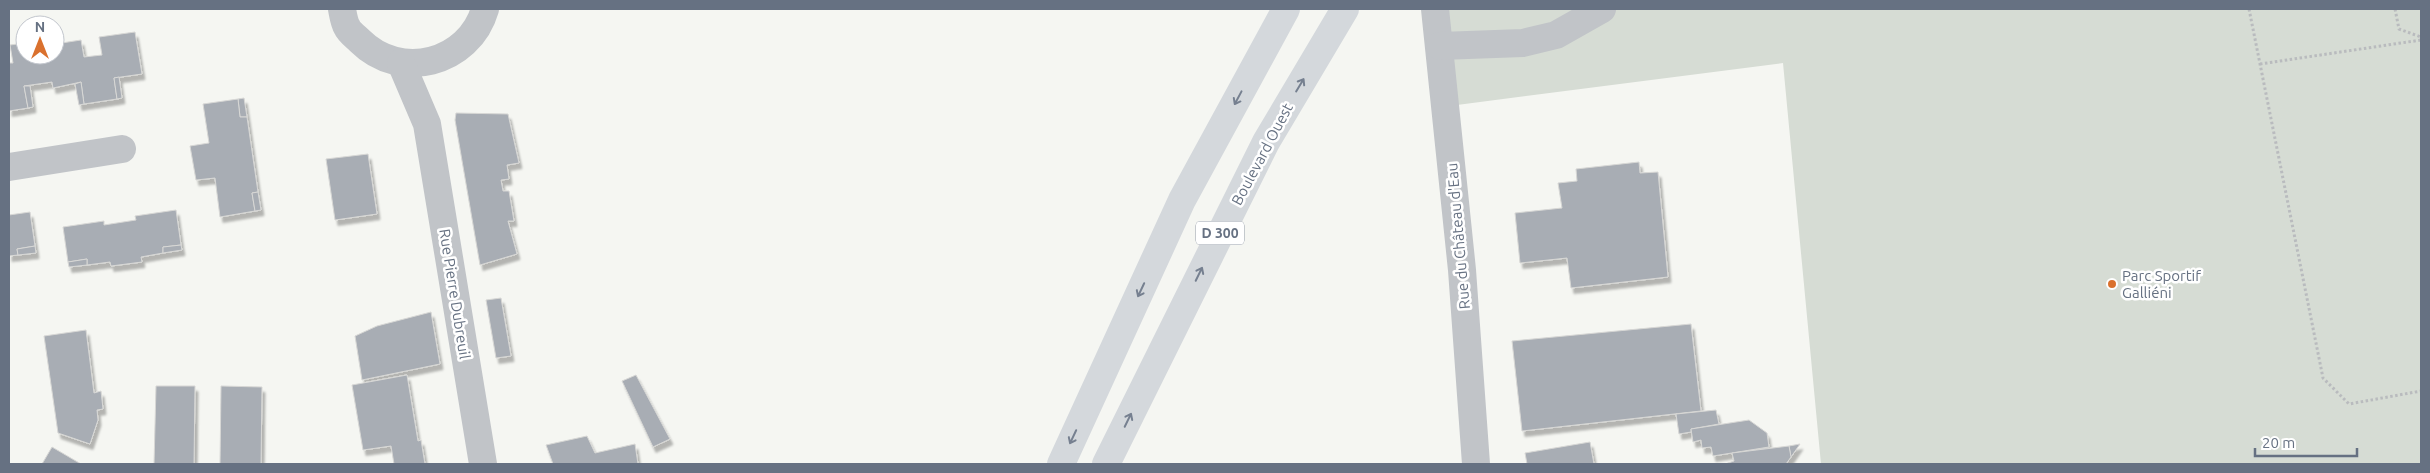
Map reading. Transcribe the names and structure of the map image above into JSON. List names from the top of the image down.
{
  "streets": {
    "main road": ["Boulevard Ouest", "D 300"],
    "street": ["Rue du Château d'Eau", "Rue Pierre Dubreuil"]
  },
  "places": ["Parc Sportif Galliéni"],
  "scale_bar": "20 m",
  "north": "top"
}
